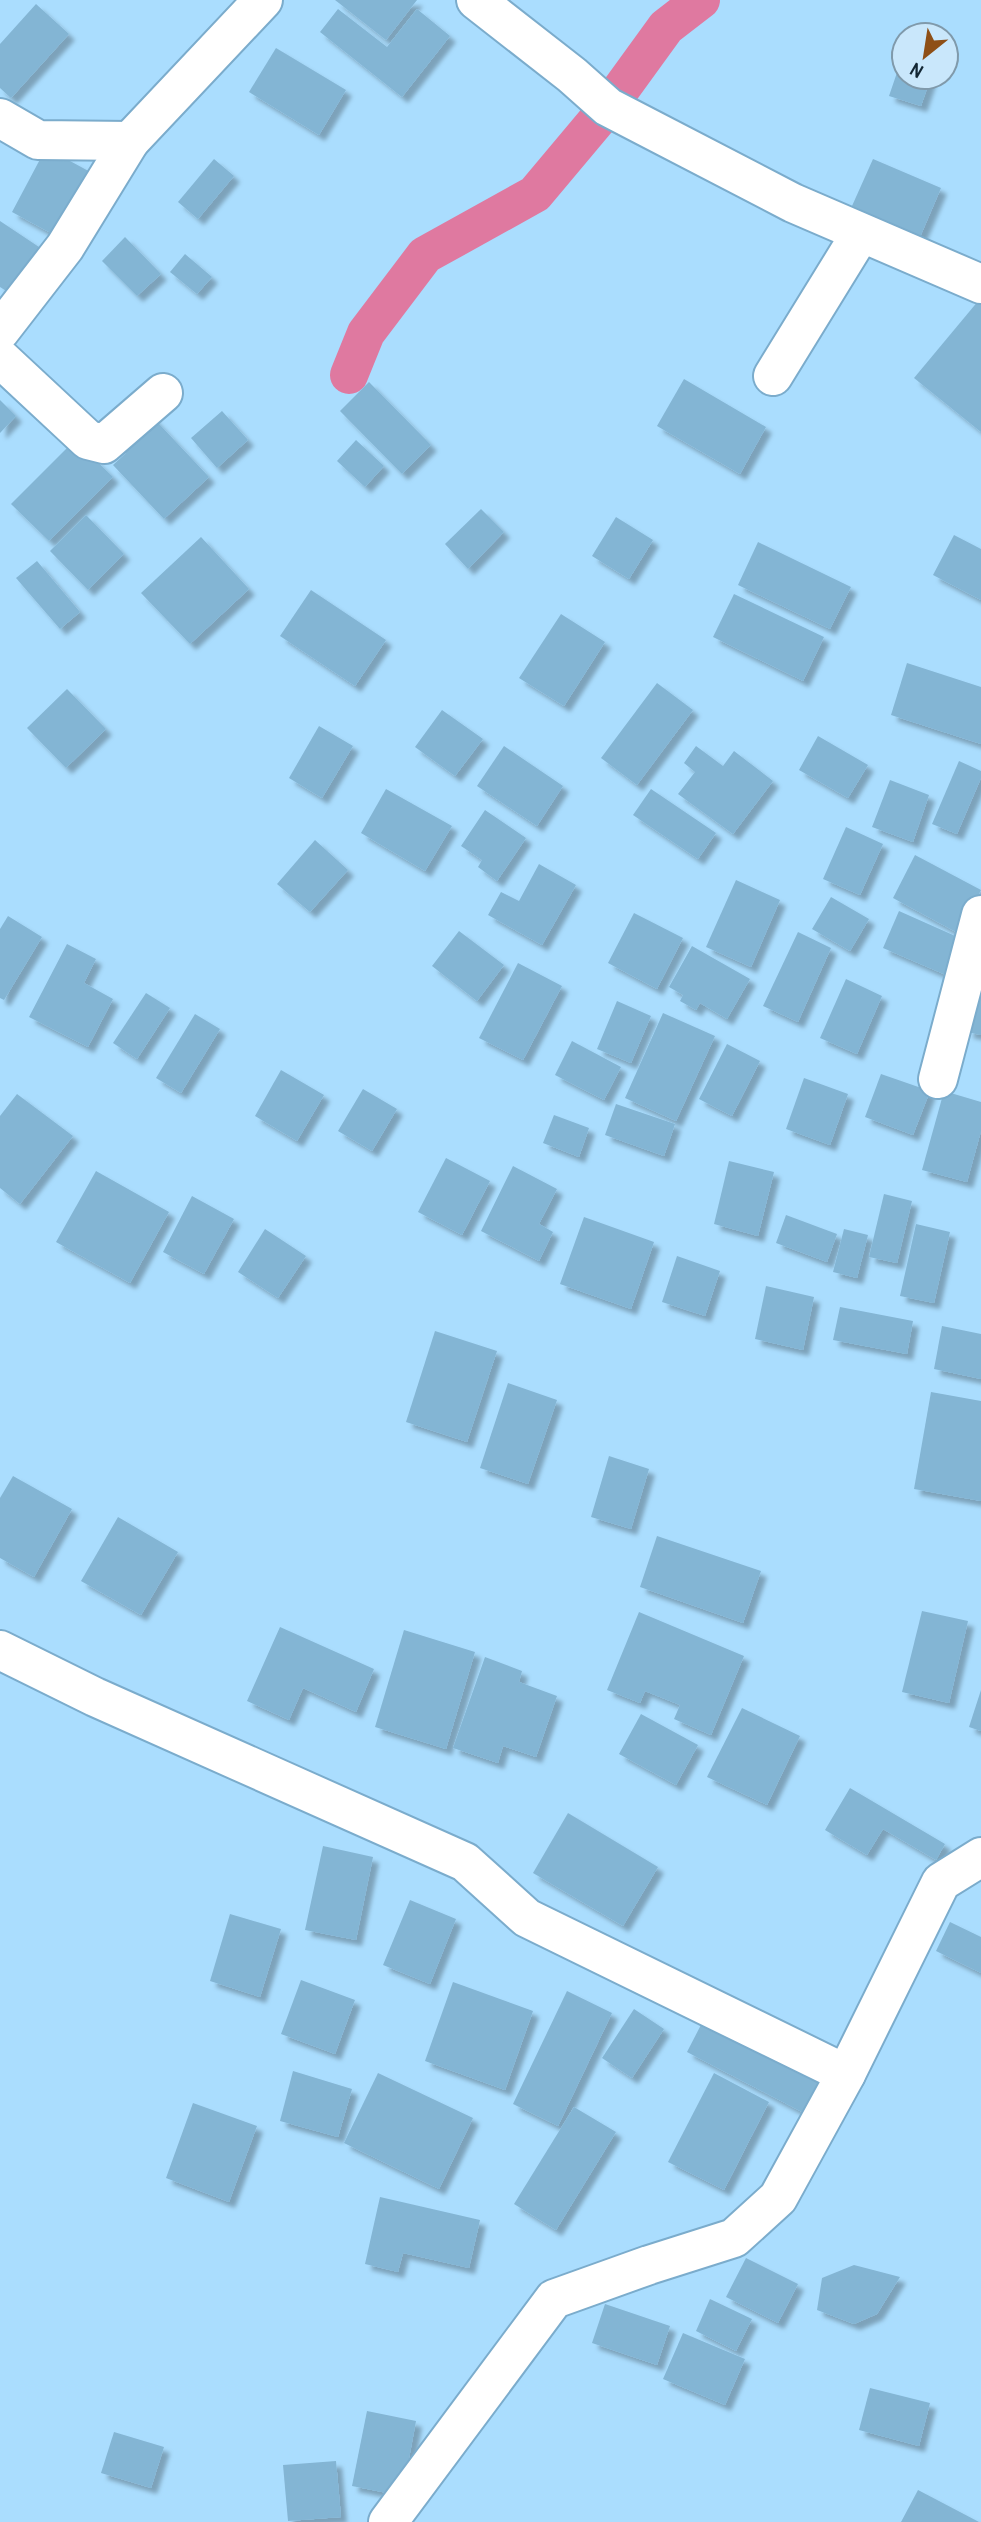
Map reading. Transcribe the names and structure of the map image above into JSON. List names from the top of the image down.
{
  "north": "bottom left"
}
